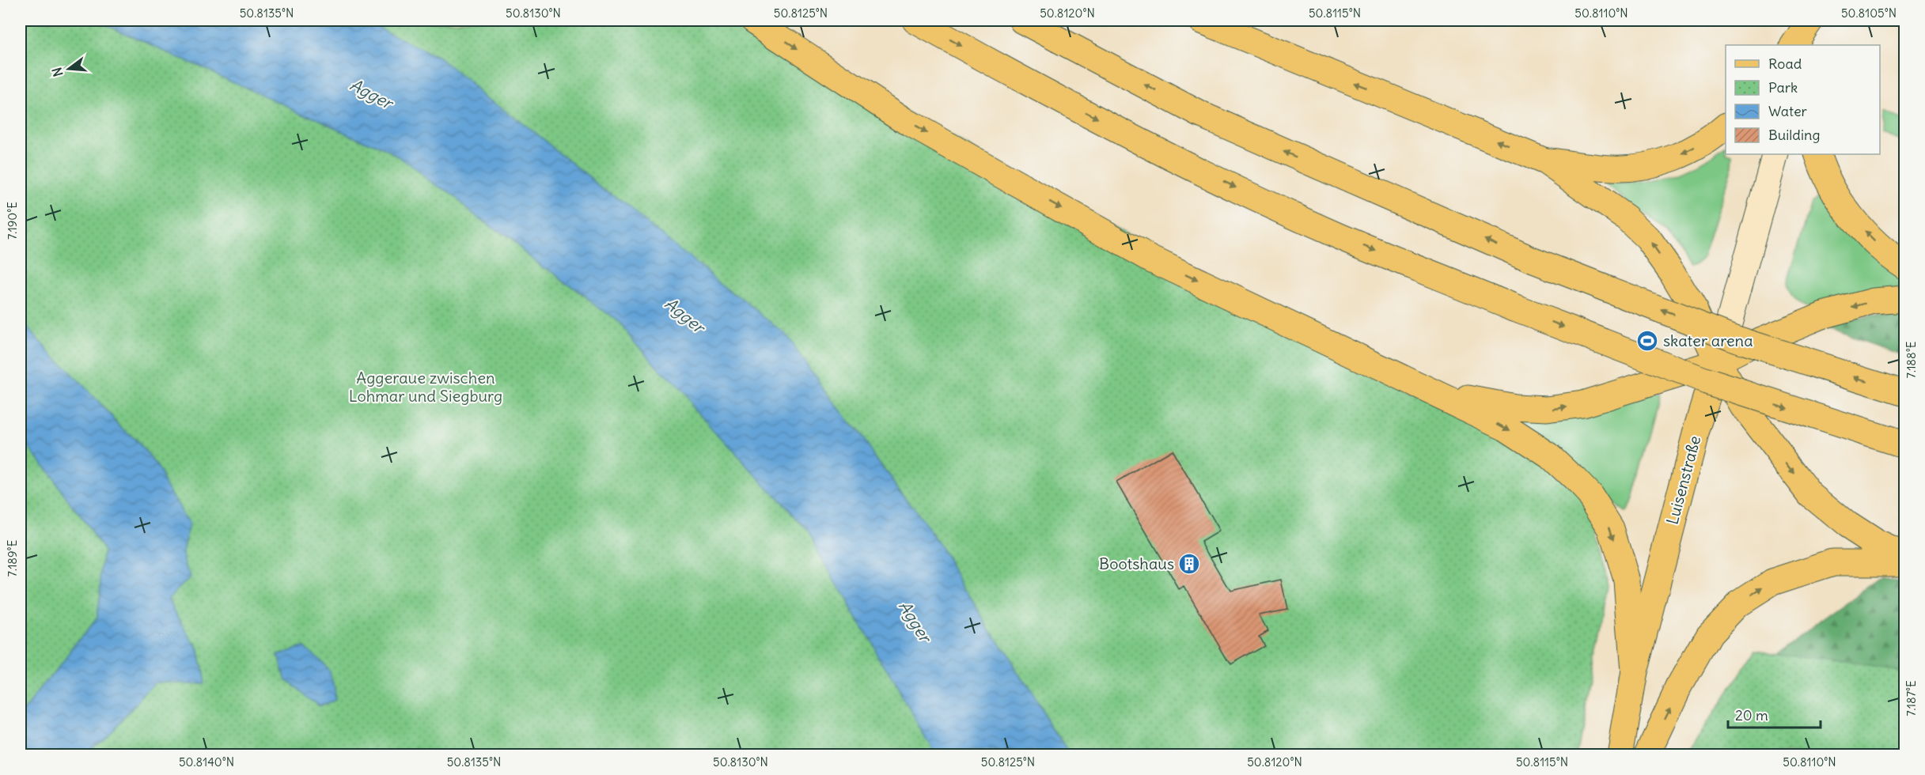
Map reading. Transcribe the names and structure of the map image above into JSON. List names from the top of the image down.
{
  "streets": {
    "main road": ["Luisenstraße"]
  },
  "water": ["Agger"],
  "parks": ["Aggeraue zwischen Lohmar und Siegburg"],
  "places": {
    "sports": ["skater arena"],
    "building": ["Bootshaus"]
  },
  "legend": [
    "Road",
    "Park",
    "Water",
    "Building"
  ],
  "scale_bar": "20 m",
  "north": "left",
  "coordinates": [
    "50.8135°N",
    "50.8130°N",
    "50.8125°N",
    "50.8120°N",
    "50.8115°N",
    "50.8110°N",
    "50.8105°N",
    "7.190°E",
    "7.188°E",
    "7.189°E",
    "7.187°E",
    "50.8140°N"
  ]
}
